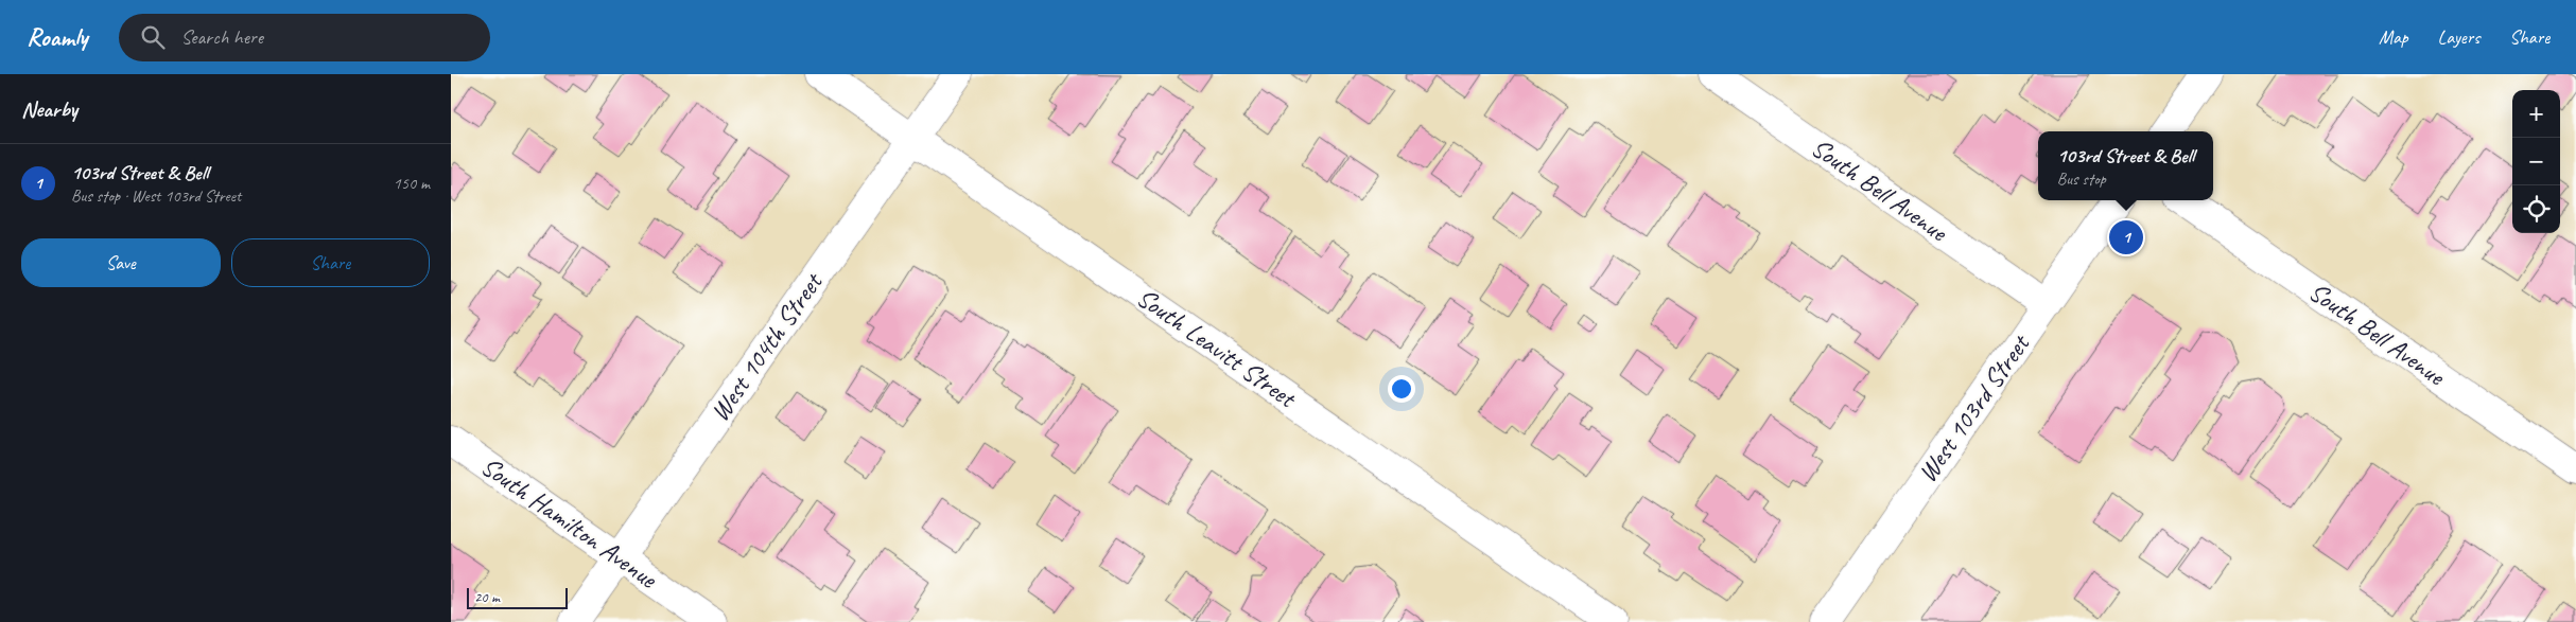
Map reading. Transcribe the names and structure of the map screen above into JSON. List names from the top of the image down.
{
  "streets": {
    "street": [
      "South Bell Avenue",
      "West 104th Street",
      "South Leavitt Street",
      "West 103rd Street",
      "South Hamilton Avenue"
    ]
  },
  "crossings": [
    ["South Bell Avenue", "West 103rd Street"],
    ["West 104th Street", "South Leavitt Street"],
    ["West 104th Street", "South Hamilton Avenue"]
  ],
  "scale_bar": "20 m",
  "page": {
    "header": "Roamly",
    "search": "Search here",
    "nav": ["Map", "Layers", "Share"],
    "heading": "Nearby",
    "map_buttons": ["+", "−"],
    "popup": ["103rd Street & Bell", "Bus stop"],
    "list": [
      {
        "mark": "1",
        "name": "103rd Street & Bell",
        "note": "Bus stop · West 103rd Street",
        "value": "150 m"
      }
    ],
    "pins": "1",
    "buttons": ["Save", "Share"],
    "scale": "20 m"
  }
}
